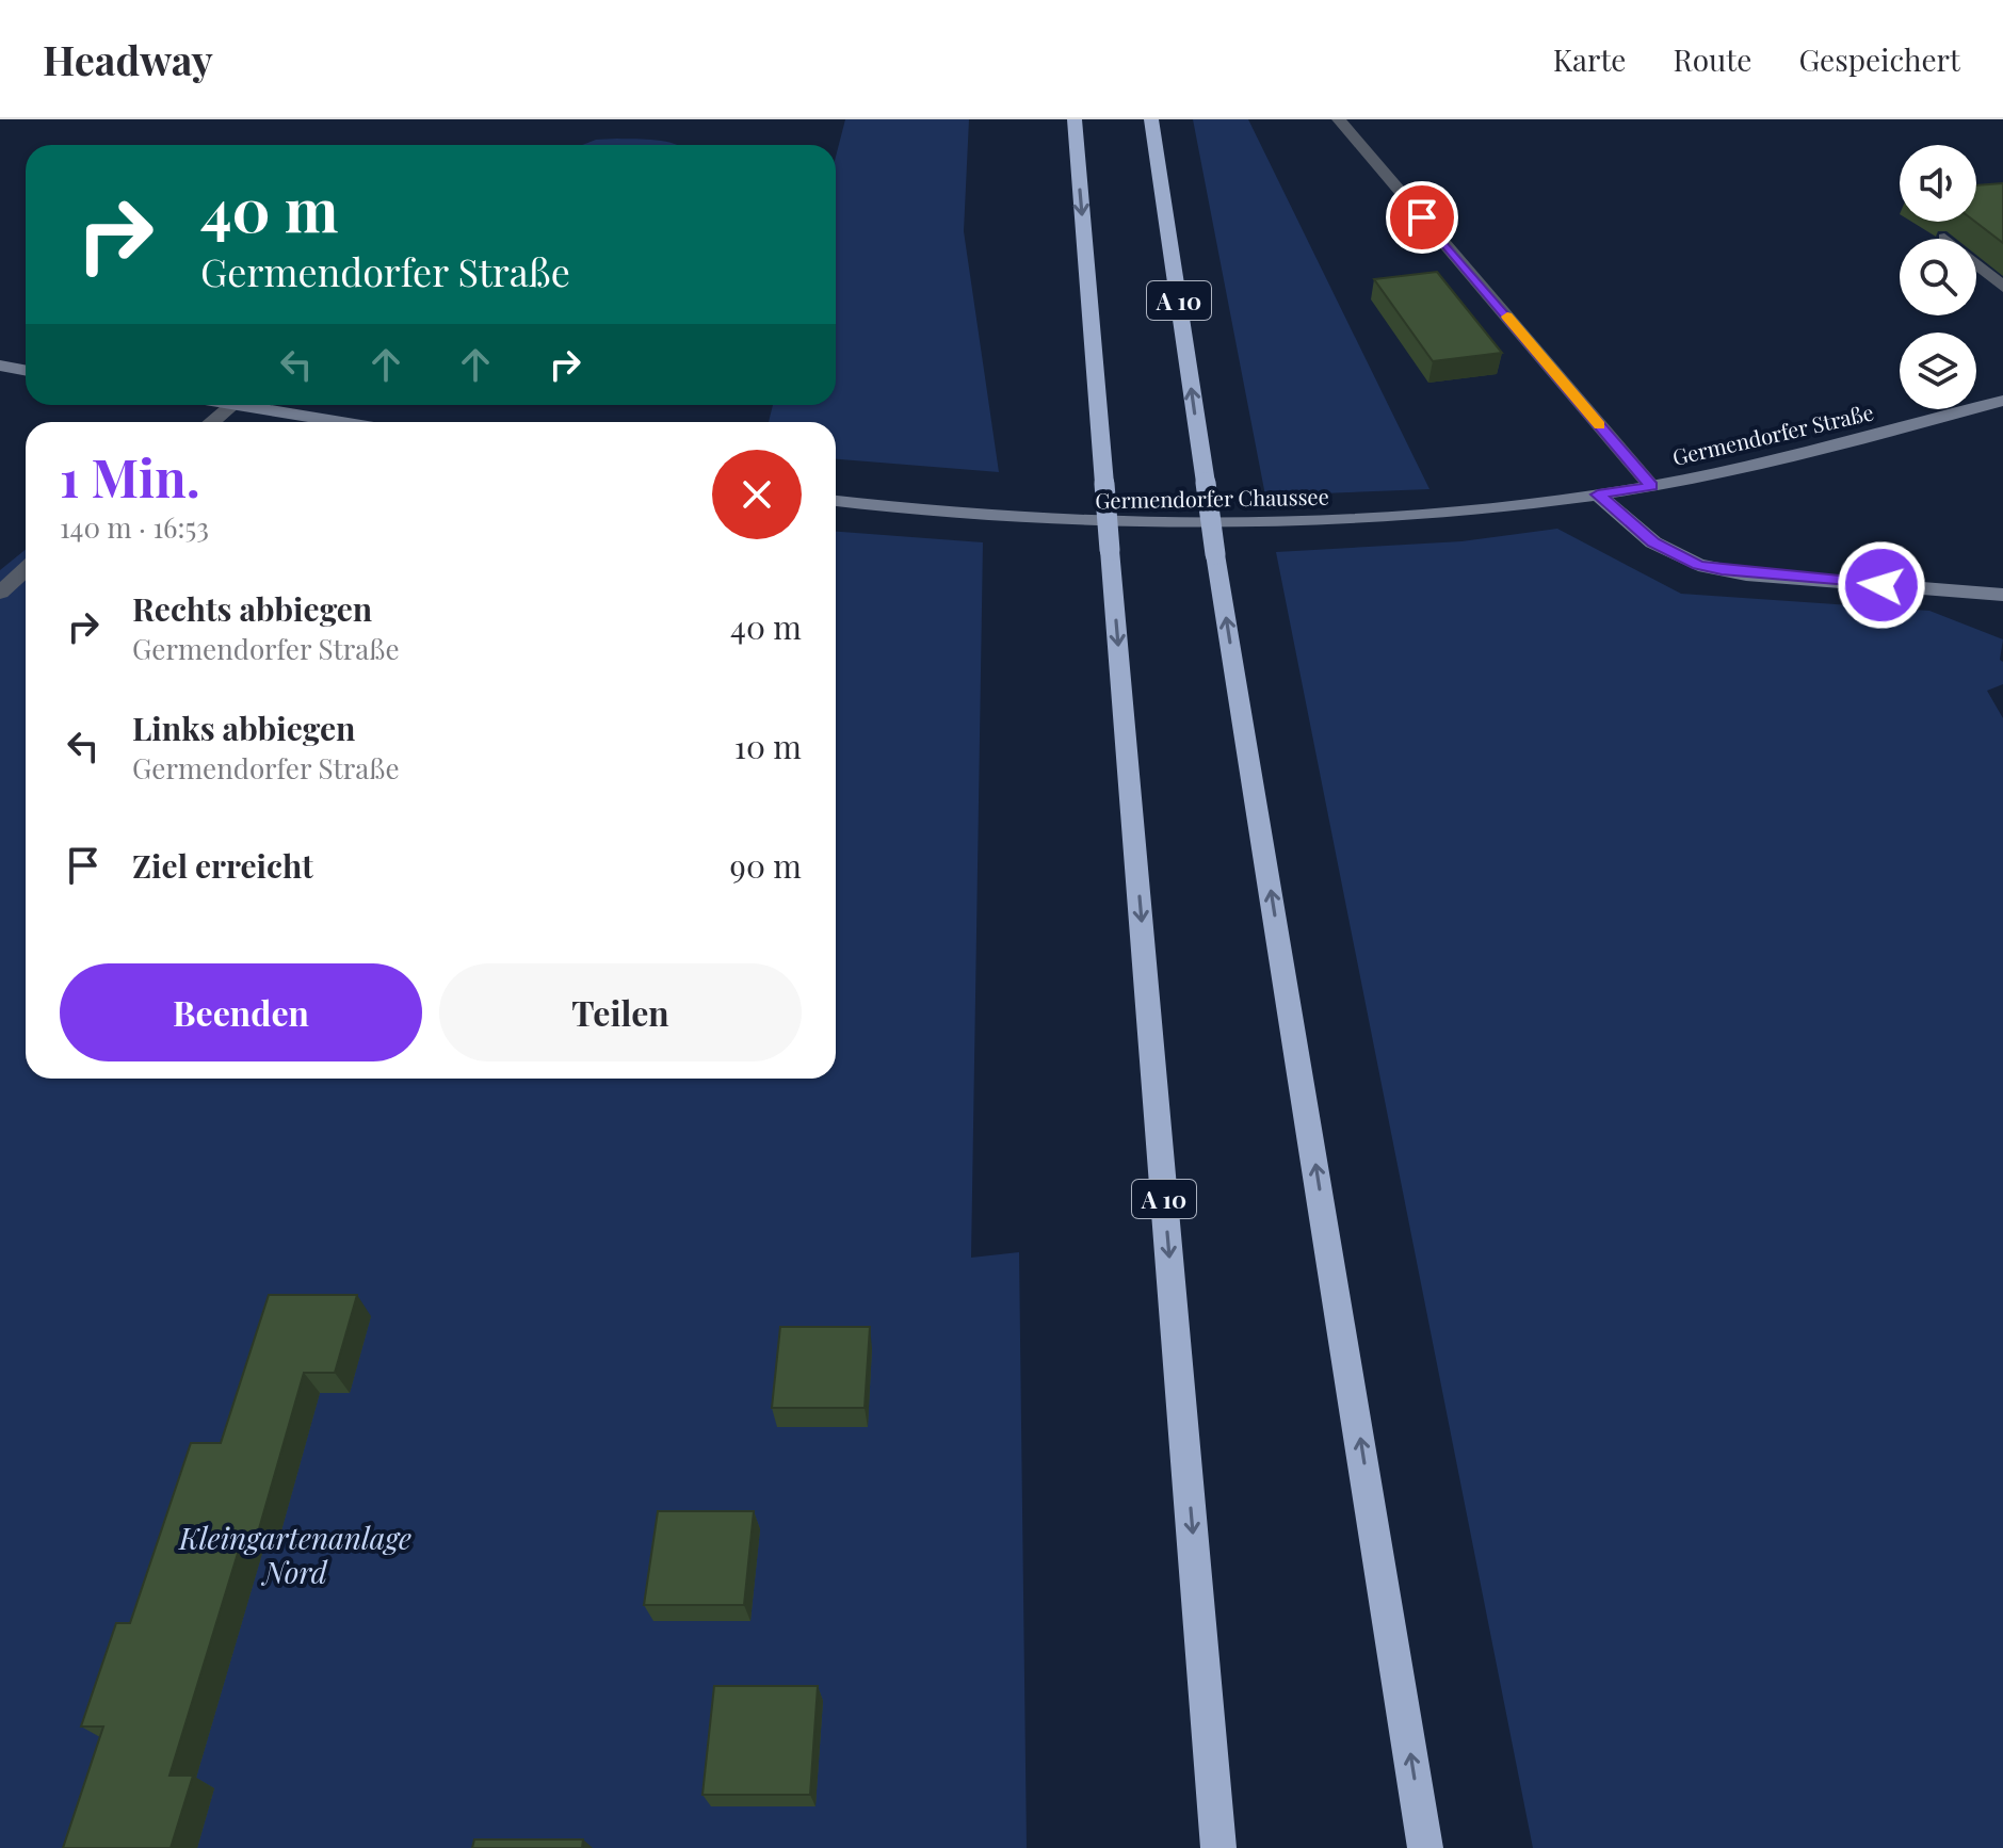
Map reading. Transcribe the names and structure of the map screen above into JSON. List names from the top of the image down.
{
  "streets": {
    "highway": ["A 10"],
    "main road": ["Germendorfer Straße", "Germendorfer Chaussee"]
  },
  "crossings": [
    ["Germendorfer Straße", "Germendorfer Chaussee"]
  ],
  "parks": ["Kleingartenanlage Nord"],
  "page": {
    "header": "Headway",
    "nav": ["Karte", "Route", "Gespeichert"],
    "turn": ["40 m", "Germendorfer Straße"],
    "heading": ["1 Min.", "140 m · 16:53"],
    "list": [
      {
        "name": "Rechts abbiegen",
        "note": "Germendorfer Straße",
        "value": "40 m"
      },
      {
        "name": "Links abbiegen",
        "note": "Germendorfer Straße",
        "value": "10 m"
      },
      {
        "name": "Ziel erreicht",
        "value": "90 m"
      }
    ],
    "buttons": ["Beenden", "Teilen"]
  }
}
